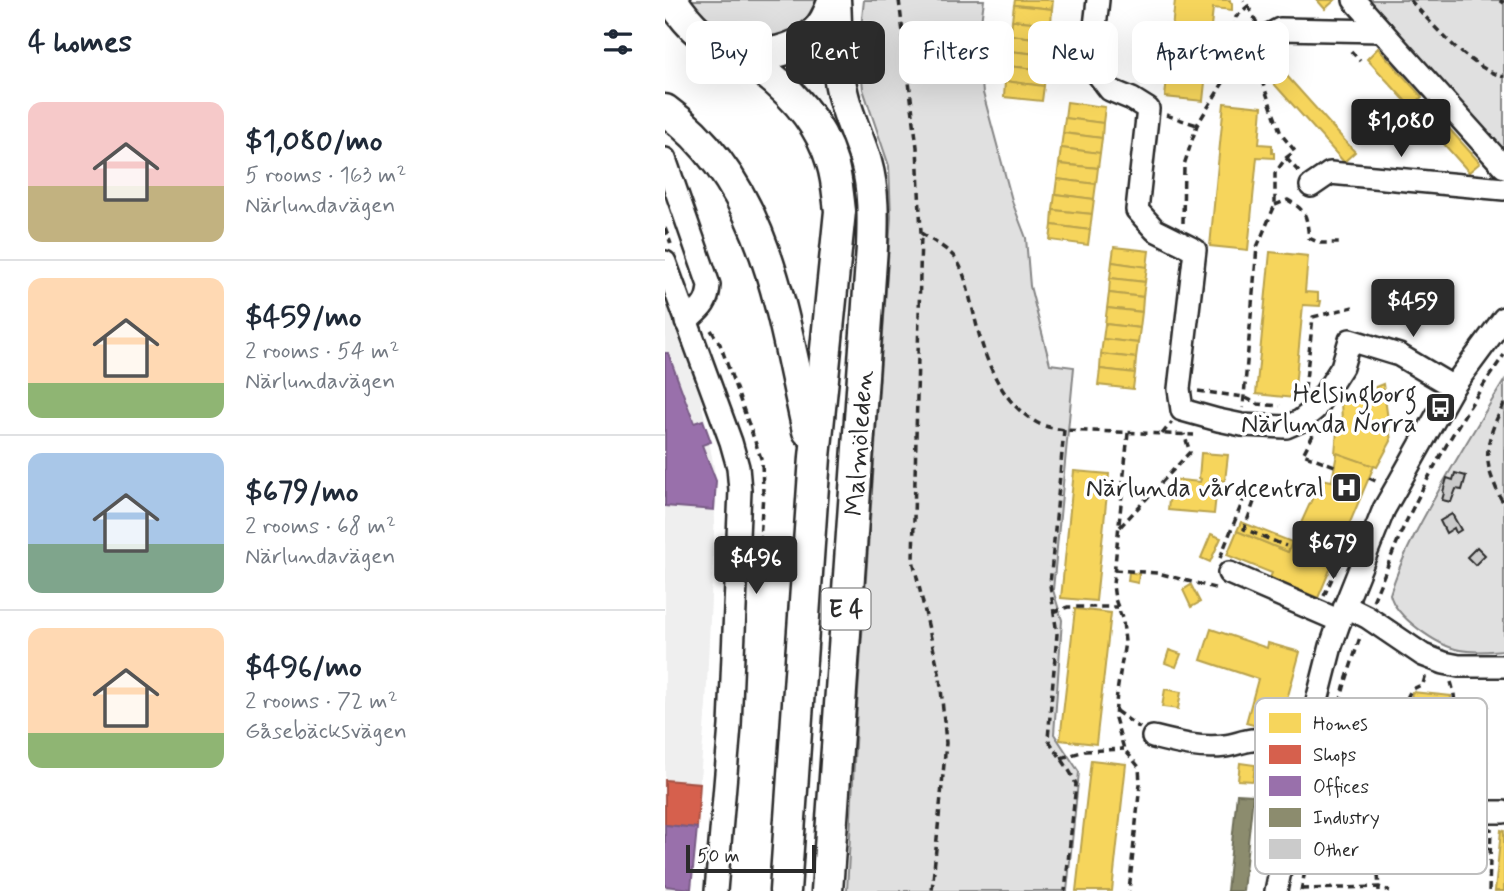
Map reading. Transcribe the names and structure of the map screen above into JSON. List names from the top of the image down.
{
  "streets": {
    "highway": ["Malmöleden", "E 4"]
  },
  "crossings": [
    ["Malmöleden", "E 4"]
  ],
  "places": {
    "bus stop": ["Helsingborg Närlunda Norra"],
    "hospital": ["Närlunda vårdcentral"]
  },
  "legend": [
    "Homes",
    "Shops",
    "Offices",
    "Industry",
    "Other"
  ],
  "scale_bar": "50 m",
  "page": {
    "heading": "4 homes",
    "chip": [
      "Buy",
      "Rent",
      "Filters",
      "New",
      "Apartment"
    ],
    "list": [
      {
        "name": "$1,080/mo",
        "note": "5 rooms · 163 m² · Närlundavägen"
      },
      {
        "name": "$459/mo",
        "note": "2 rooms · 54 m² · Närlundavägen"
      },
      {
        "name": "$679/mo",
        "note": "2 rooms · 68 m² · Närlundavägen"
      },
      {
        "name": "$496/mo",
        "note": "2 rooms · 72 m² · Gåsebäcksvägen"
      }
    ],
    "price": [
      "$1,080",
      "$459",
      "$679",
      "$496"
    ],
    "scale": "50 m"
  }
}
